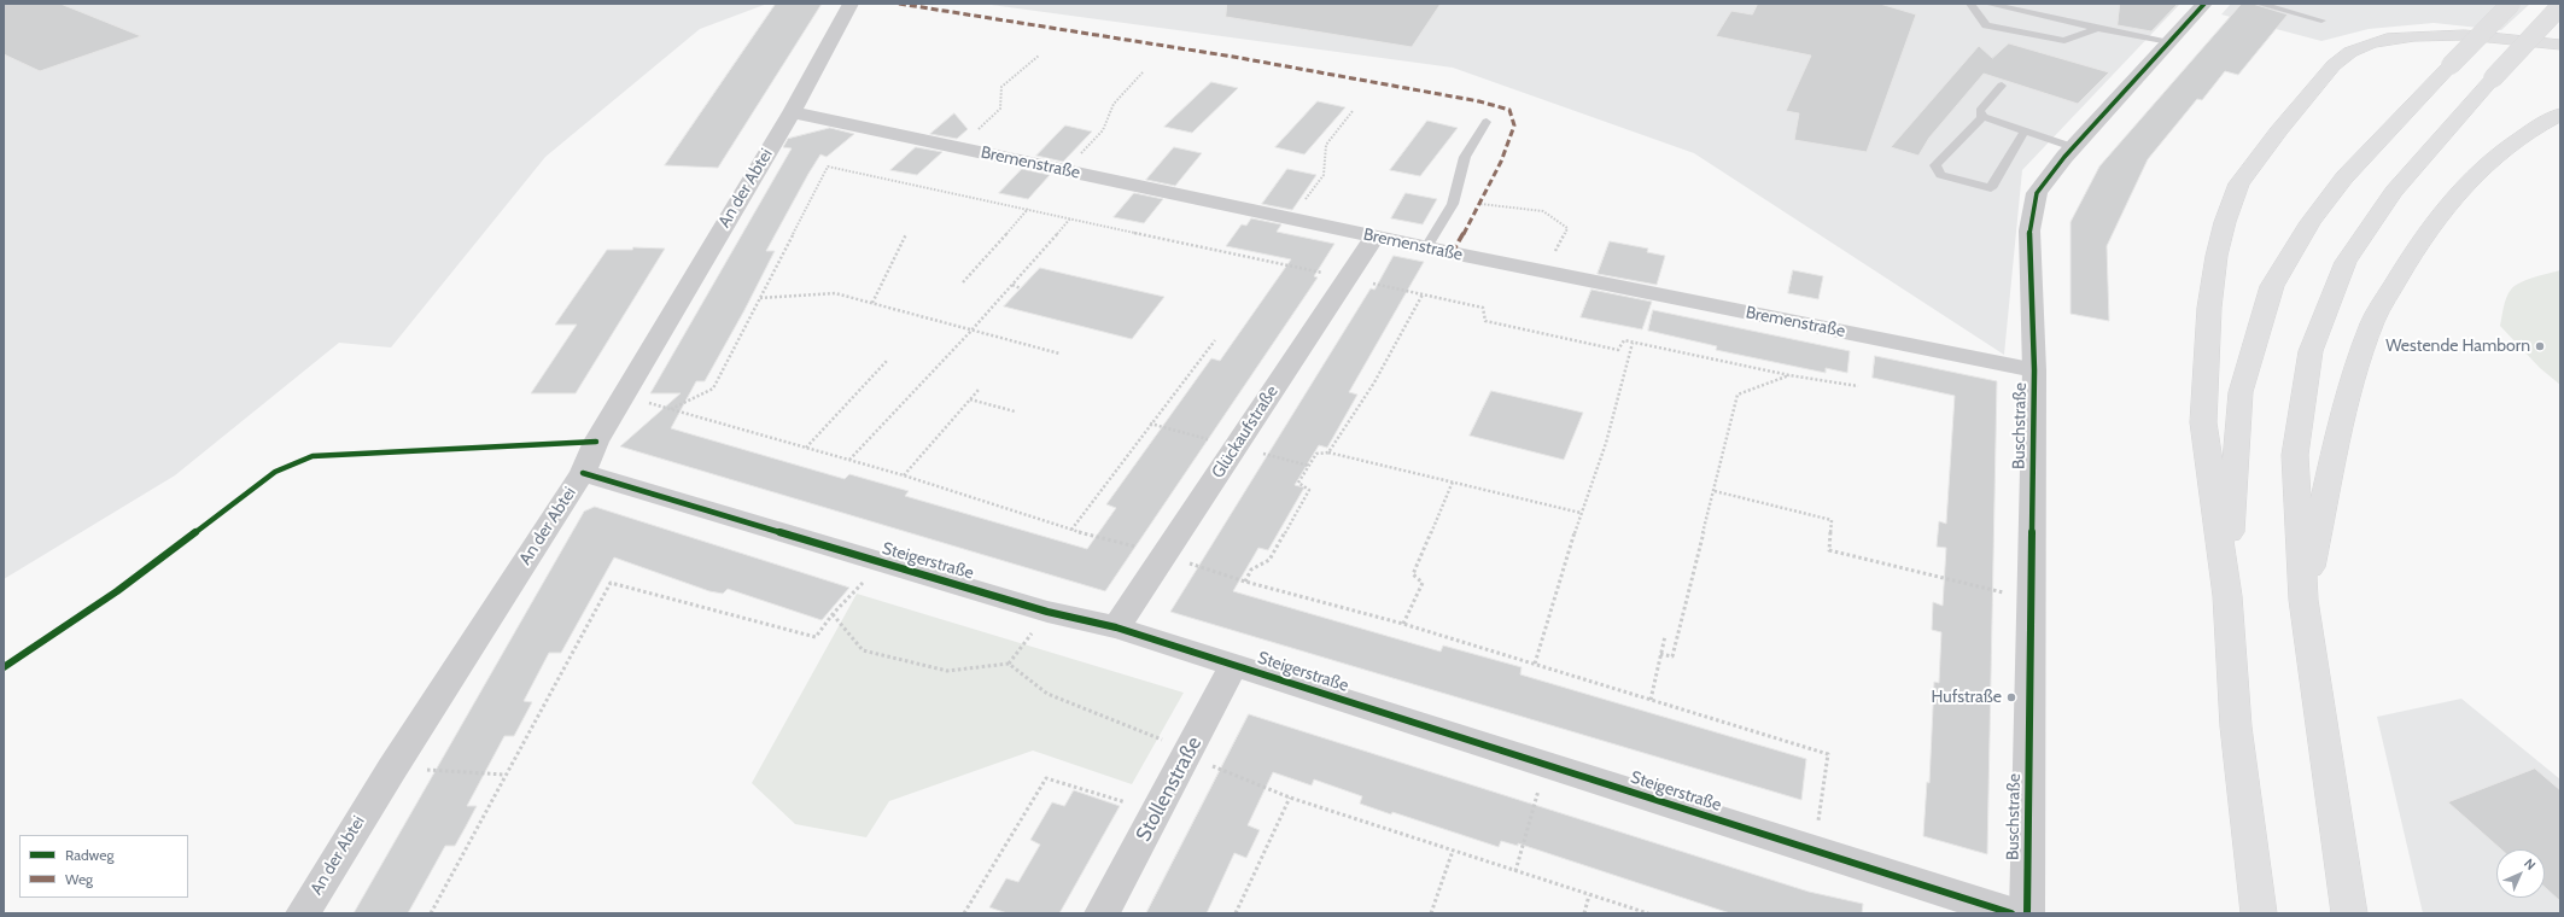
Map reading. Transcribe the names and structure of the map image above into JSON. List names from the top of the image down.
{
  "streets": {
    "street": [
      "Bremenstraße",
      "An der Abtei",
      "Buschstraße",
      "Glückaufstraße",
      "Steigerstraße",
      "Stollenstraße"
    ]
  },
  "crossings": [
    ["Bremenstraße", "An der Abtei"],
    ["Bremenstraße", "Buschstraße"],
    ["Bremenstraße", "Glückaufstraße"],
    ["An der Abtei", "Steigerstraße"],
    ["Glückaufstraße", "Steigerstraße"],
    ["Steigerstraße", "Stollenstraße"]
  ],
  "places": ["Westende Hamborn", "Hufstraße"],
  "legend": ["Radweg", "Weg"],
  "north": "top right"
}
